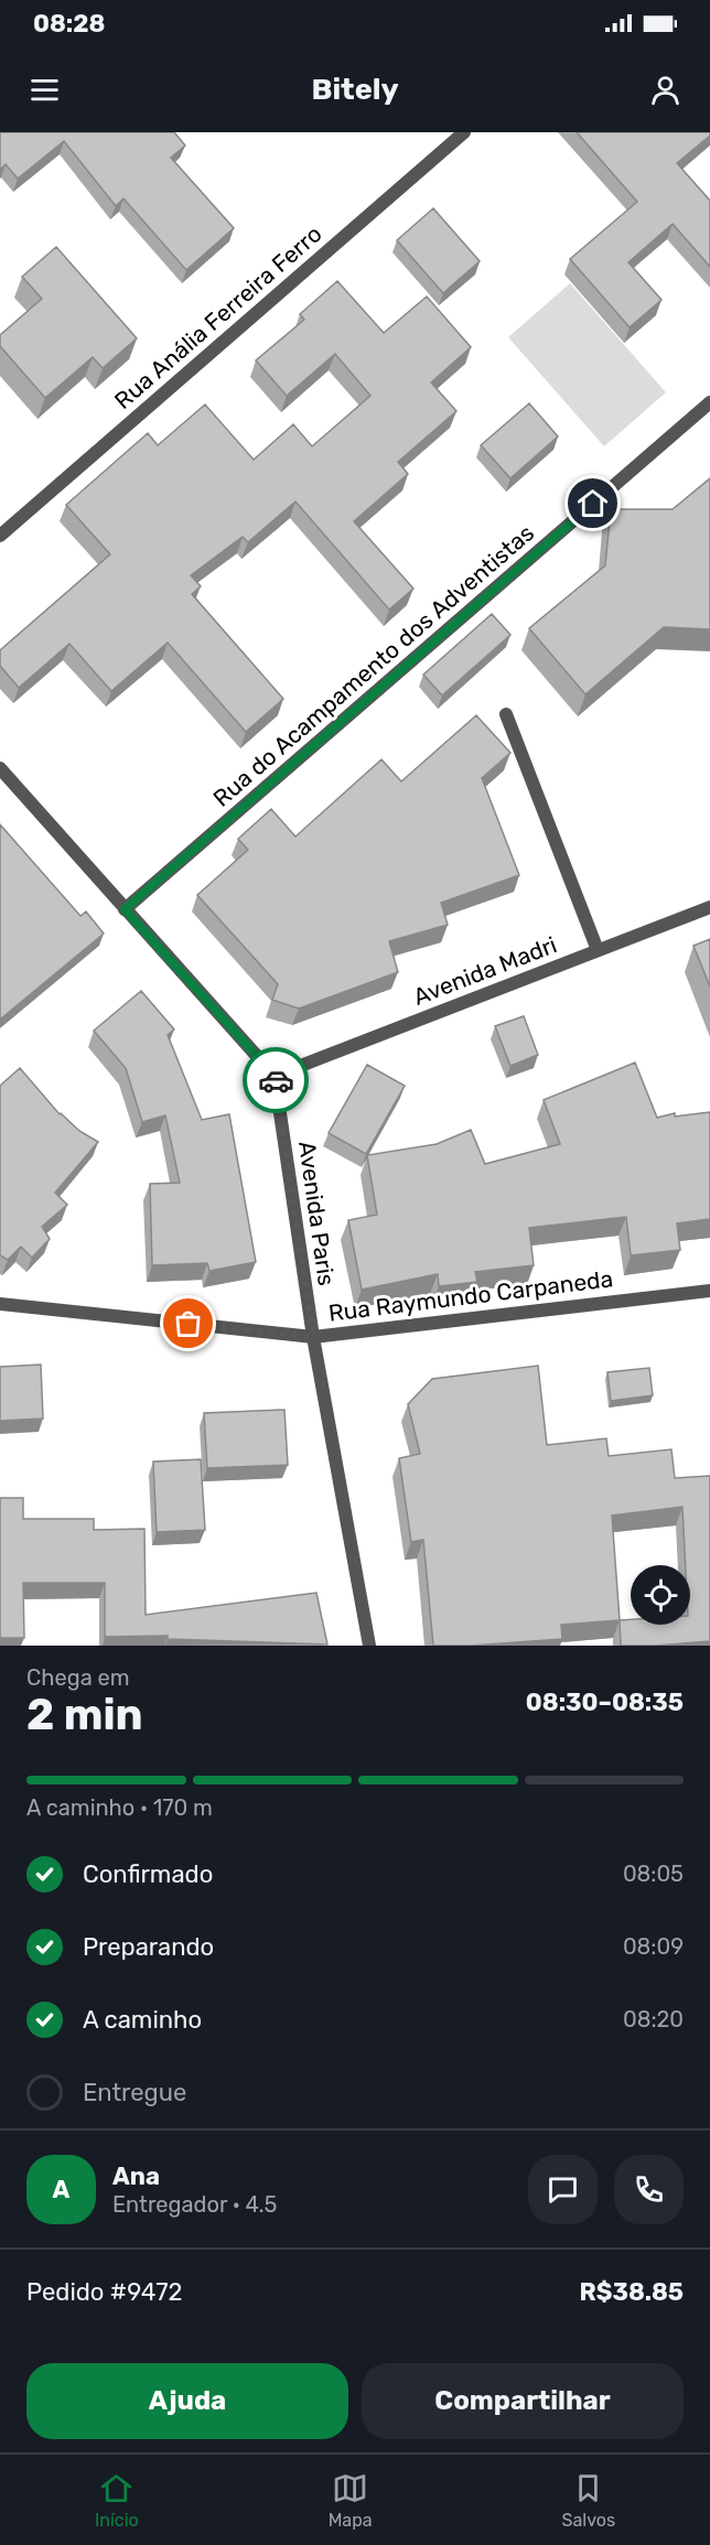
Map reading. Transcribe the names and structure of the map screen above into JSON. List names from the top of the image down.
{
  "streets": {
    "street": [
      "Rua Anália Ferreira Ferro",
      "Rua do Acampamento dos Adventistas",
      "Avenida Madri",
      "Avenida Paris",
      "Rua Raymundo Carpaneda"
    ]
  },
  "crossings": [
    ["Avenida Madri", "Avenida Paris"],
    ["Avenida Paris", "Rua Raymundo Carpaneda"]
  ],
  "page": {
    "status": "08:28",
    "header": "Bitely",
    "heading": ["2 min", "Chega em", "08:30–08:35"],
    "panel": [
      "Ana",
      "Entregador · 4.5",
      "Pedido #9472",
      "R$38.85"
    ],
    "bar": "A caminho · 170 m",
    "list": [
      ["Confirmado", "08:05"],
      ["Preparando", "08:09"],
      ["A caminho", "08:20"],
      "Entregue"
    ],
    "round": "A",
    "buttons": ["Ajuda", "Compartilhar"],
    "tabs": ["Início", "Mapa", "Salvos"]
  }
}
